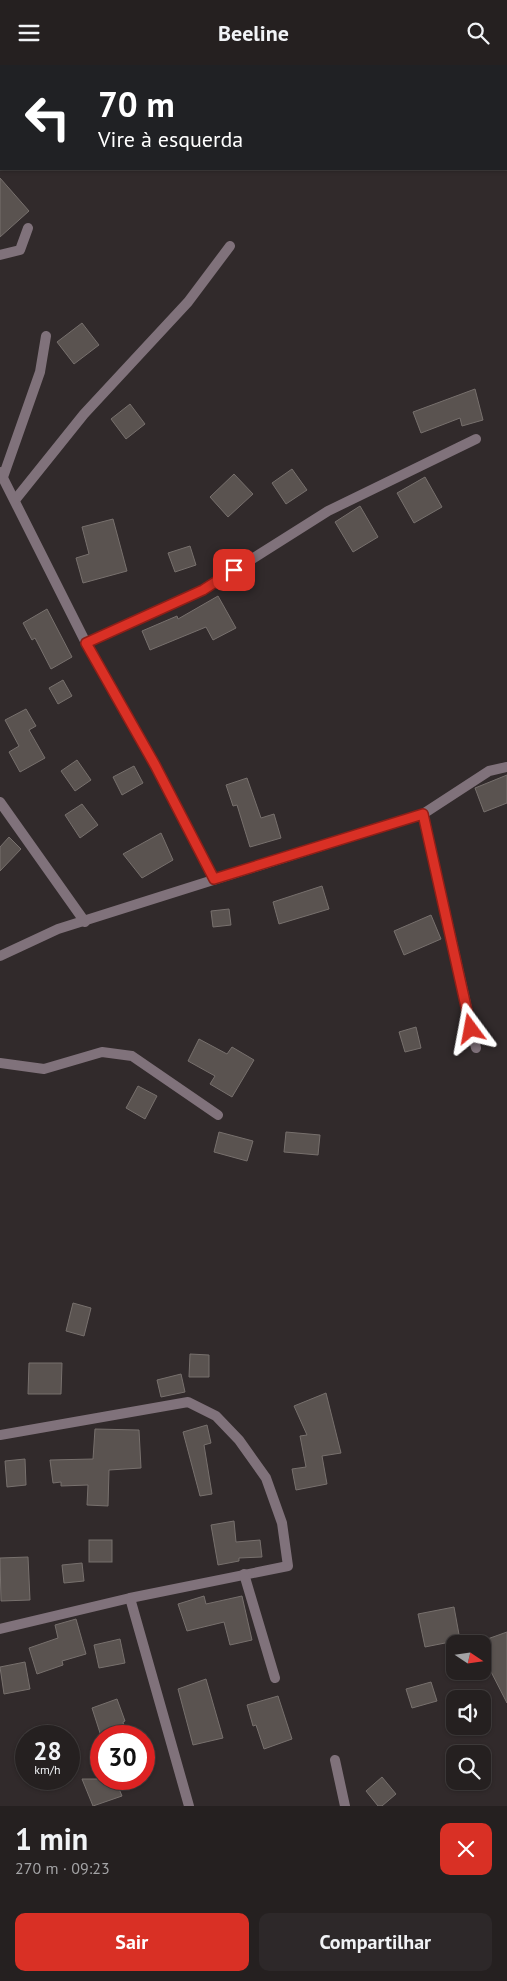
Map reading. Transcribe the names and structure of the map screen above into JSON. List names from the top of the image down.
{
  "north": "right",
  "page": {
    "header": "Beeline",
    "turn": ["70 m", "Vire à esquerda"],
    "speed": "28 km/h",
    "limit": "30",
    "heading": ["1 min", "270 m · 09:23"],
    "buttons": ["Sair", "Compartilhar"]
  }
}
